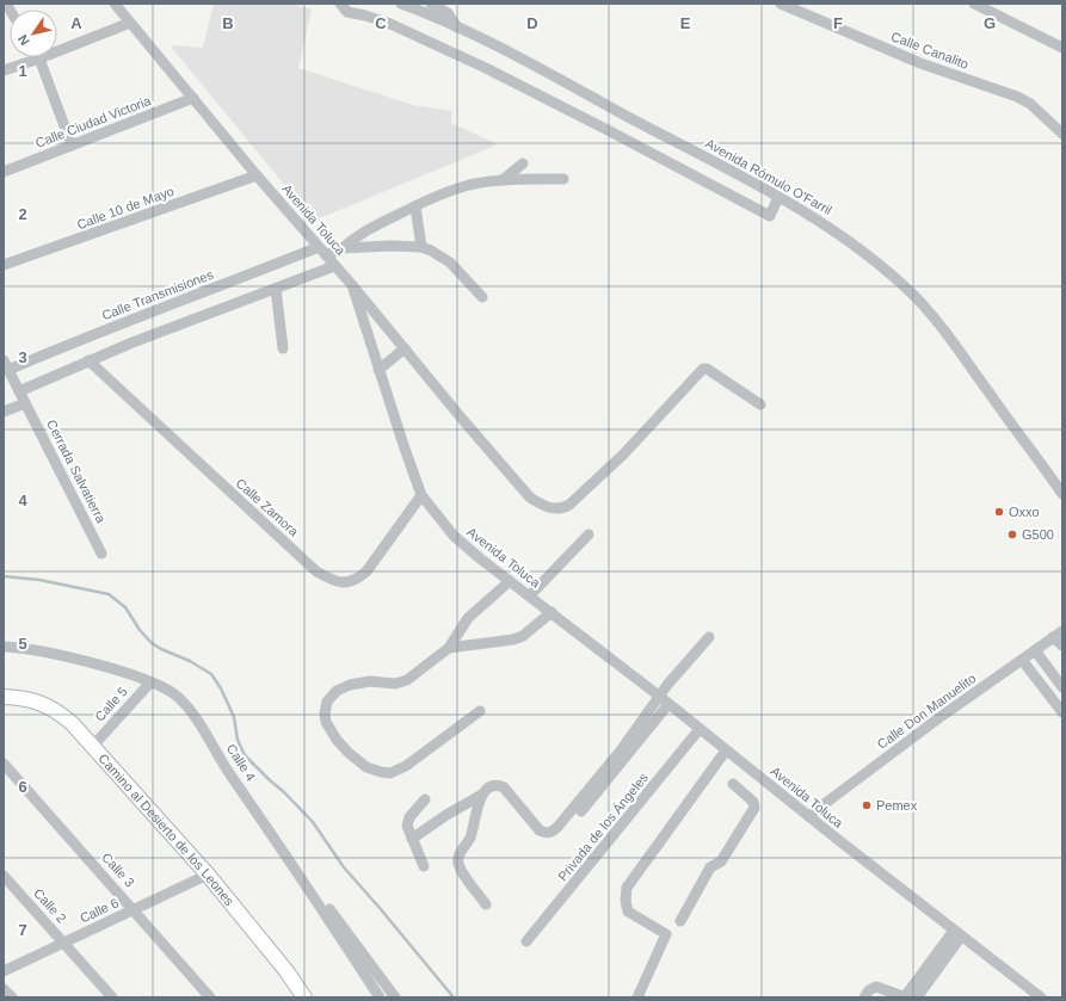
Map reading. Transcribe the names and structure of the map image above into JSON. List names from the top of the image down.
{
  "streets": {
    "main road": ["Camino al Desierto de los Leones"],
    "street": [
      "Calle Canalito",
      "Calle Ciudad Victoria",
      "Avenida Rómulo O'Farril",
      "Calle 10 de Mayo",
      "Avenida Toluca",
      "Calle Transmisiones",
      "Cerrada Salvatierra",
      "Calle Zamora",
      "Calle 5",
      "Calle Don Manuelito",
      "Calle 4",
      "Privada de los Ángeles",
      "Calle 3",
      "Calle 2",
      "Calle 6"
    ]
  },
  "crossings": [
    ["Calle Ciudad Victoria", "Avenida Toluca"],
    ["Calle 10 de Mayo", "Avenida Toluca"],
    ["Avenida Toluca", "Calle Transmisiones"],
    ["Avenida Toluca", "Calle Zamora"],
    ["Avenida Toluca", "Calle Don Manuelito"],
    ["Avenida Toluca", "Privada de los Ángeles"],
    ["Calle 5", "Calle 4"],
    ["Calle 5", "Camino al Desierto de los Leones"],
    ["Camino al Desierto de los Leones", "Calle 6"],
    ["Calle 3", "Calle 6"],
    ["Calle 2", "Calle 6"]
  ],
  "places": ["Oxxo", "G500", "Pemex"],
  "north": "bottom left",
  "grid": {
    "columns": [
      "A",
      "B",
      "C",
      "D",
      "E",
      "F",
      "G"
    ],
    "rows": [
      "1",
      "2",
      "3",
      "4",
      "5",
      "6",
      "7"
    ]
  }
}
